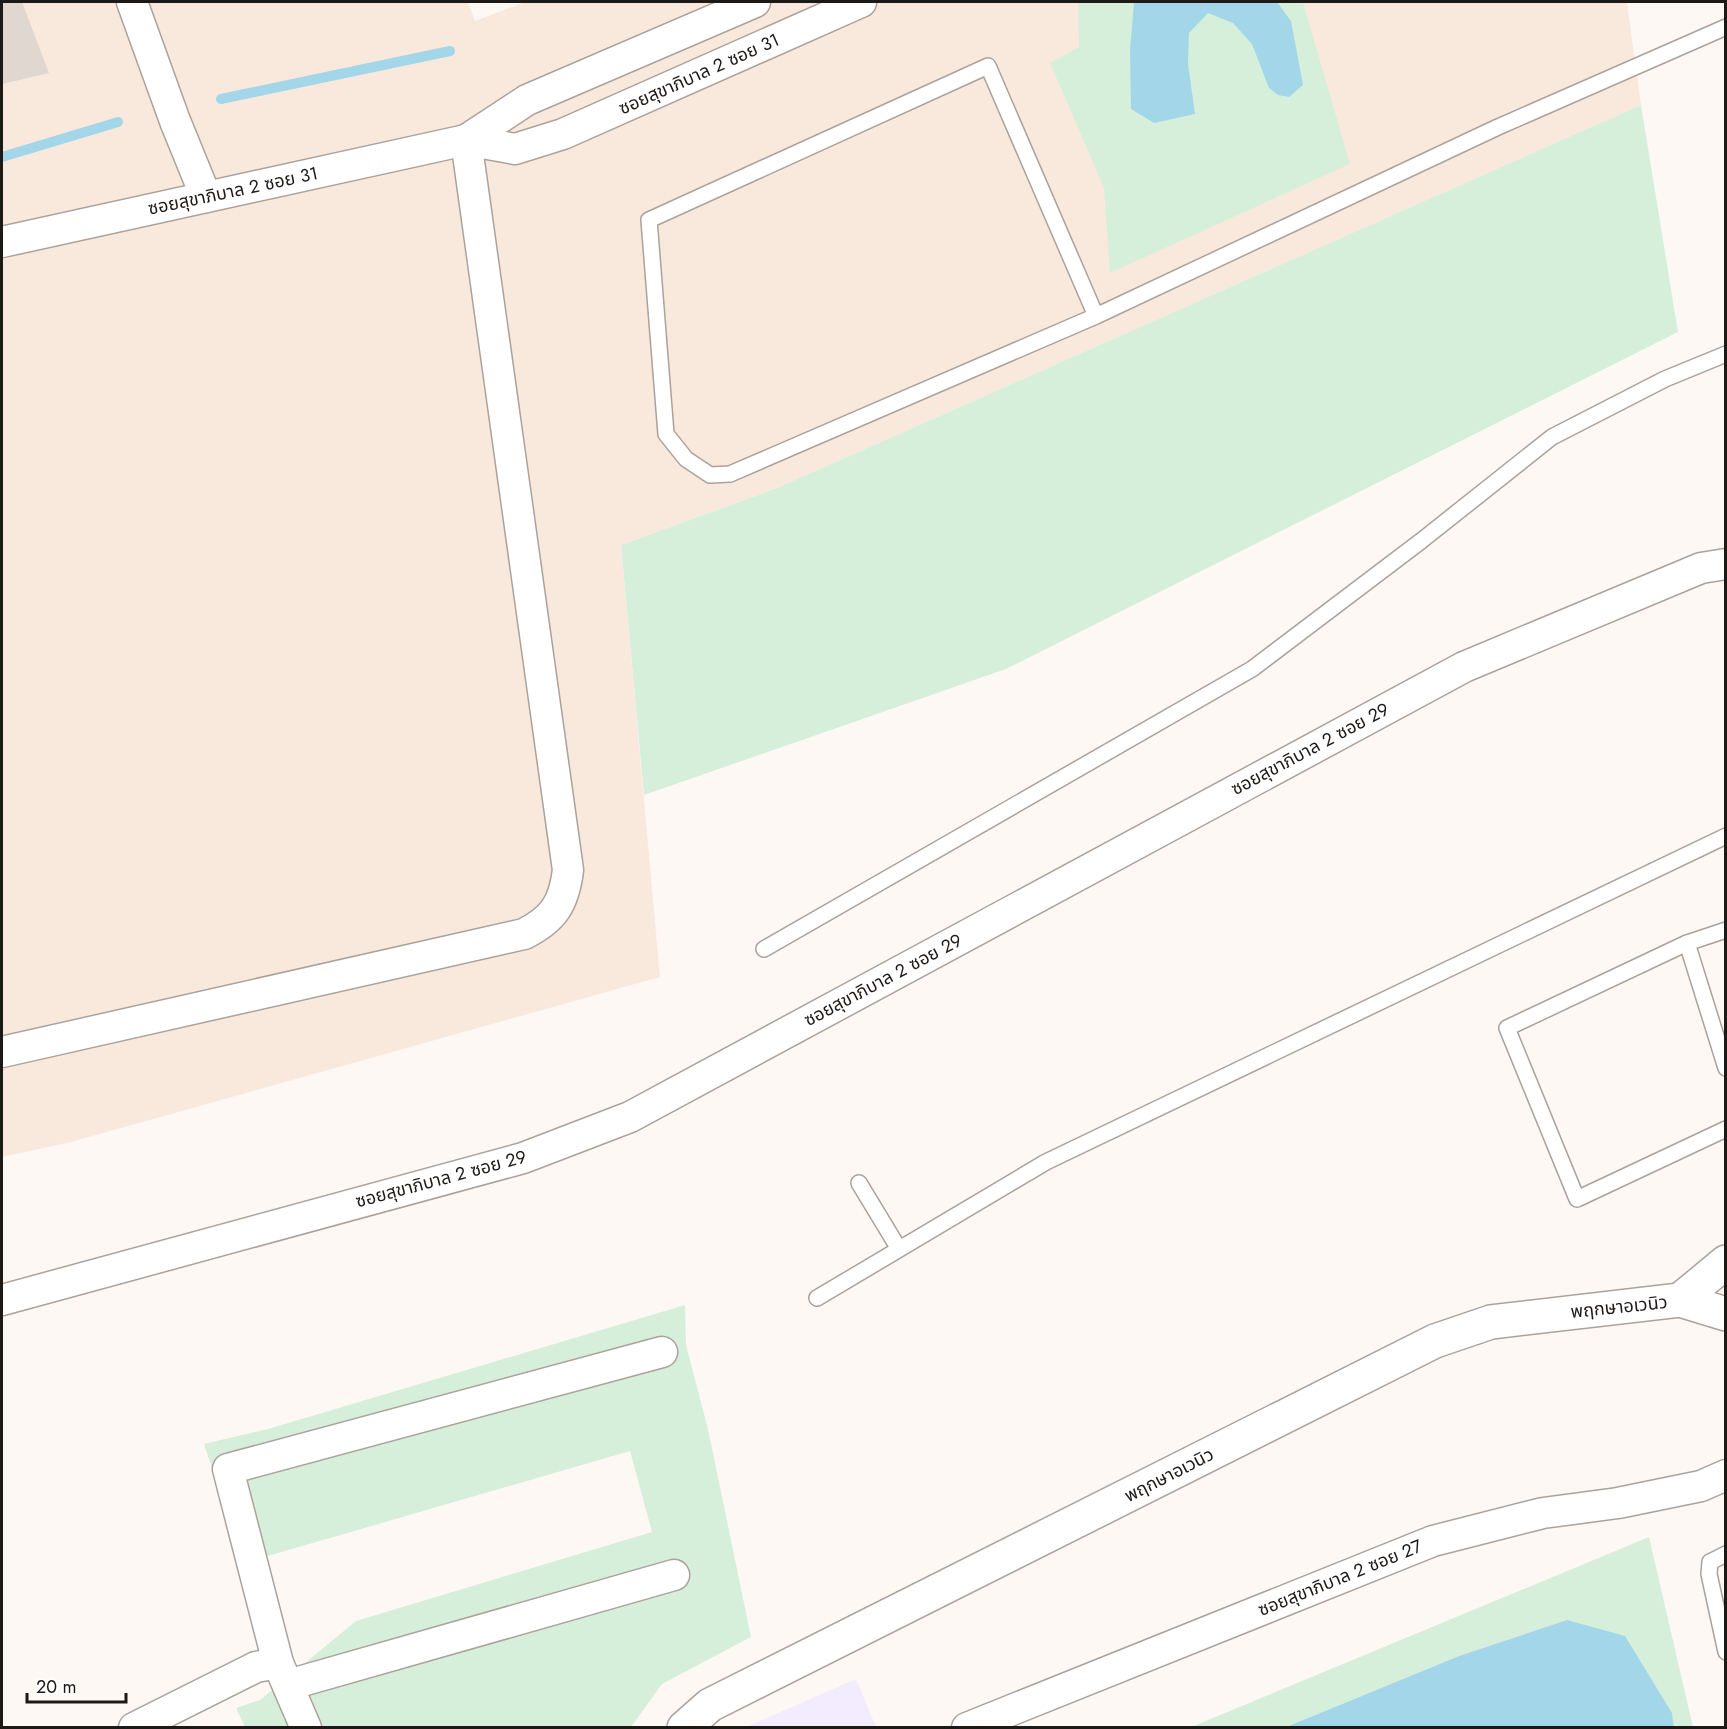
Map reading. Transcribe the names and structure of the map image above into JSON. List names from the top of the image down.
{
  "streets": {
    "street": [
      "ซอยสุขาภิบาล 2 ซอย 31",
      "ซอยสุขาภิบาล 2 ซอย 29",
      "พฤกษาอเวนิว",
      "ซอยสุขาภิบาล 2 ซอย 27"
    ]
  },
  "scale_bar": "20 m"
}
